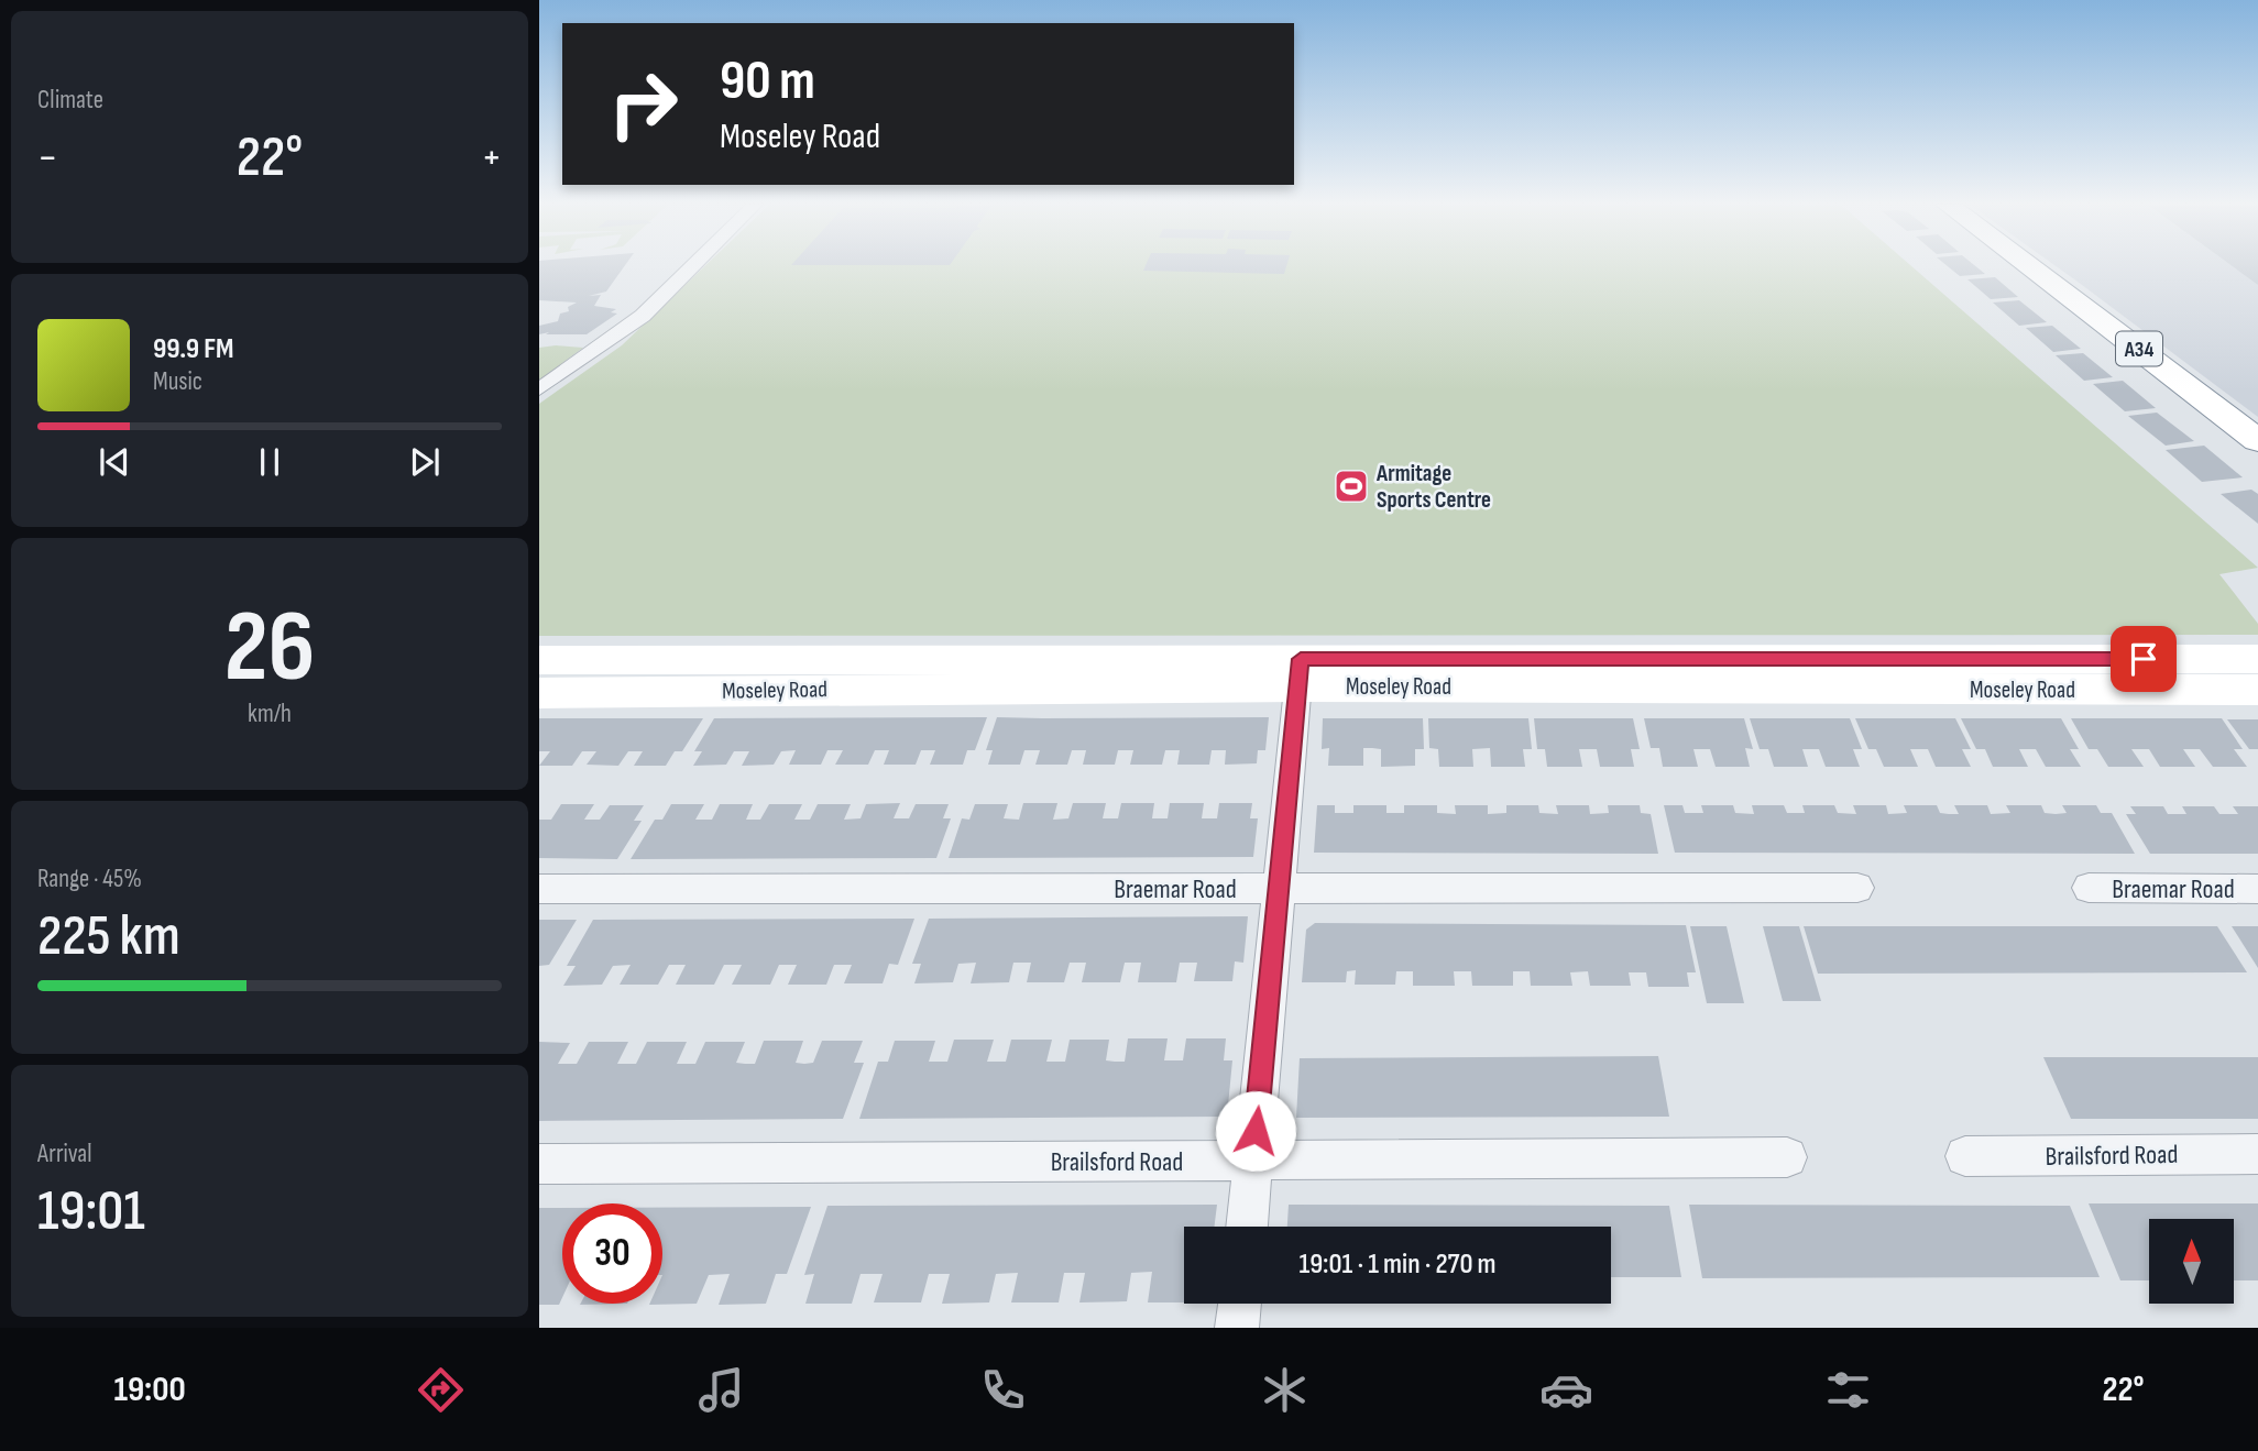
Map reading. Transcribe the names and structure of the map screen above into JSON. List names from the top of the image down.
{
  "streets": {
    "highway": ["A34"],
    "main road": ["Moseley Road"],
    "street": ["Braemar Road", "Brailsford Road"]
  },
  "places": {
    "sports": ["Armitage Sports Centre"]
  },
  "north": "top",
  "page": {
    "tile": [
      "Climate",
      ["26", "km/h"],
      ["Range · 45%", "225 km"],
      ["Arrival", "19:01"]
    ],
    "turn": ["90 m", "Moseley Road"],
    "heat": ["−", "22°", "+"],
    "song": ["99.9 FM", "Music"],
    "limit": "30",
    "trip": "19:01 · 1 min · 270 m",
    "tabs": ["19:00", "22°"]
  }
}
